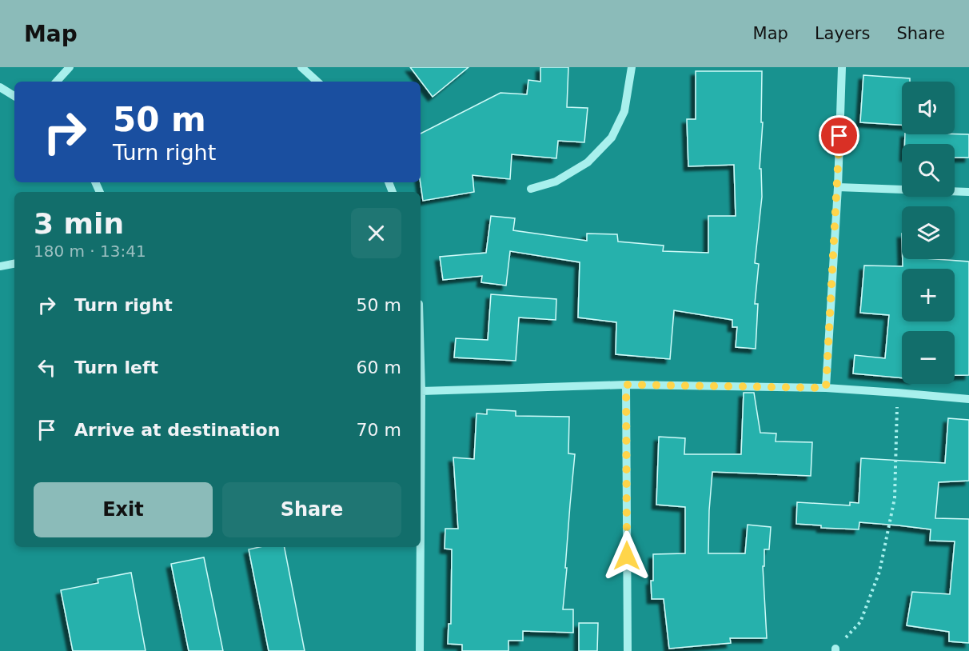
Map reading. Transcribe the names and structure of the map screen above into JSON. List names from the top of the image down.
{
  "page": {
    "header": "Map",
    "nav": ["Map", "Layers", "Share"],
    "map_buttons": ["+", "−"],
    "turn": ["50 m", "Turn right"],
    "heading": ["3 min", "180 m · 13:41"],
    "list": [
      {
        "name": "Turn right",
        "value": "50 m"
      },
      {
        "name": "Turn left",
        "value": "60 m"
      },
      {
        "name": "Arrive at destination",
        "value": "70 m"
      }
    ],
    "buttons": ["Exit", "Share"]
  }
}
